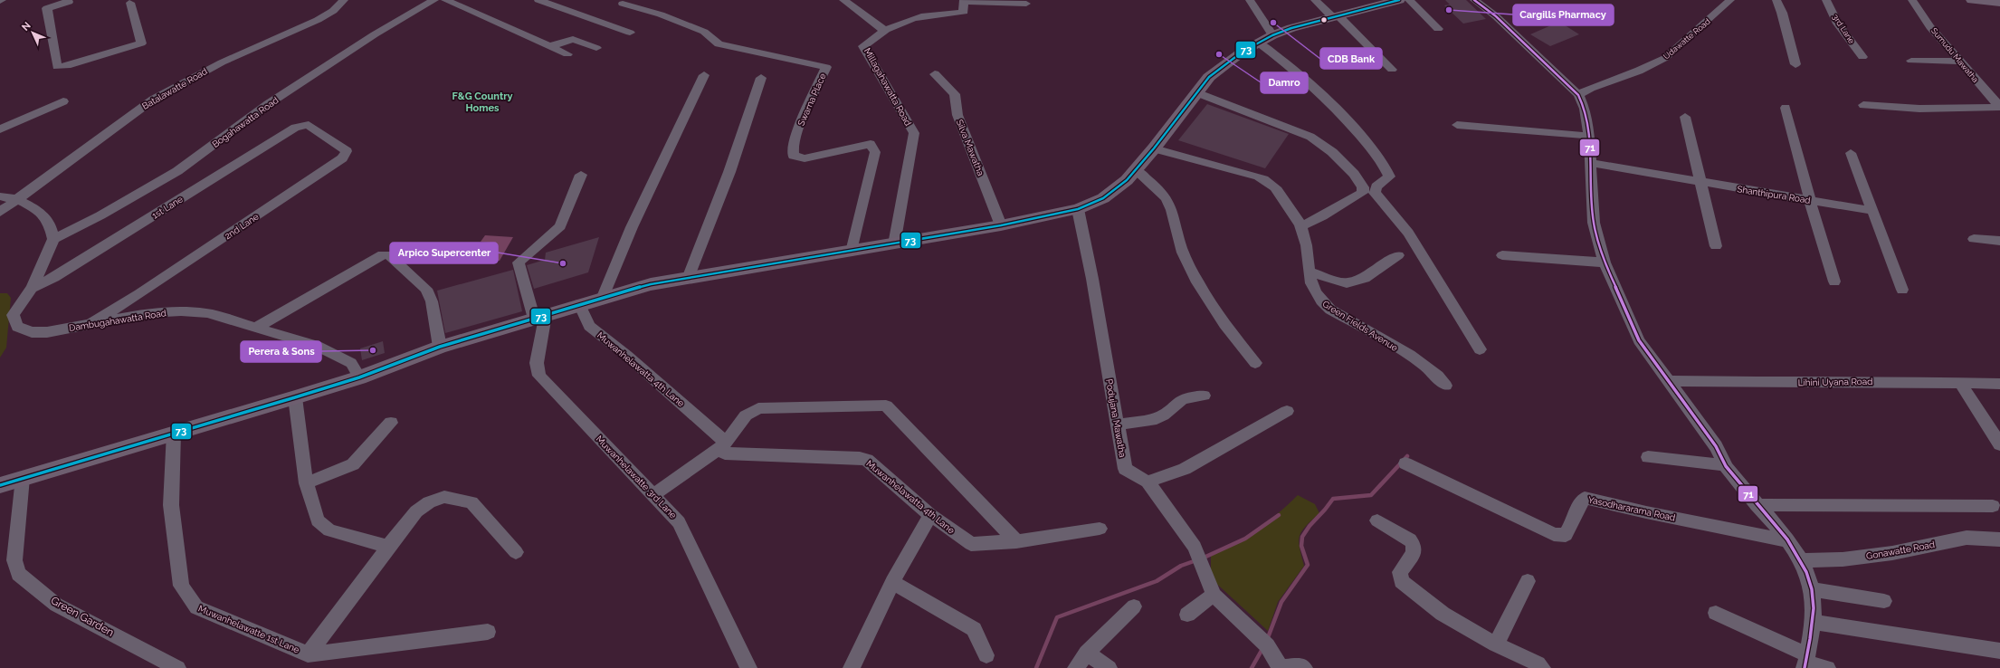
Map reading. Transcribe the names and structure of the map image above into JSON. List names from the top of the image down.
{
  "streets": {
    "street": [
      "3rd Lane",
      "Udawatte Road",
      "Sumudu Mawatha",
      "Millagahawatta Road",
      "Batalawatte Road",
      "Swarna Place",
      "Bogahawatta Road",
      "Silva Mawatha",
      "Shanthipura Road",
      "1st Lane",
      "2nd Lane",
      "Dambugahawatta Road",
      "Green Fields Avenue",
      "Muwanhelawatta 4th Lane",
      "Lihini Uyana Road",
      "Podujana Mawatha",
      "Muwanhelawatte 3rd Lane",
      "Yasodhararama Road",
      "Gonawatte Road",
      "Green Garden",
      "Muwanhelawatte 1st Lane"
    ]
  },
  "crossings": [
    ["Bogahawatta Road", "Dambugahawatta Road"],
    ["1st Lane", "2nd Lane"],
    ["1st Lane", "Dambugahawatta Road"],
    ["2nd Lane", "Dambugahawatta Road"]
  ],
  "districts": ["F&G Country Homes"],
  "places": [
    "Cargills Pharmacy",
    "CDB Bank",
    "Damro",
    "Arpico Supercenter",
    "Perera & Sons"
  ],
  "lines": ["transit line 71", "transit line 73"],
  "north": "top left"
}
